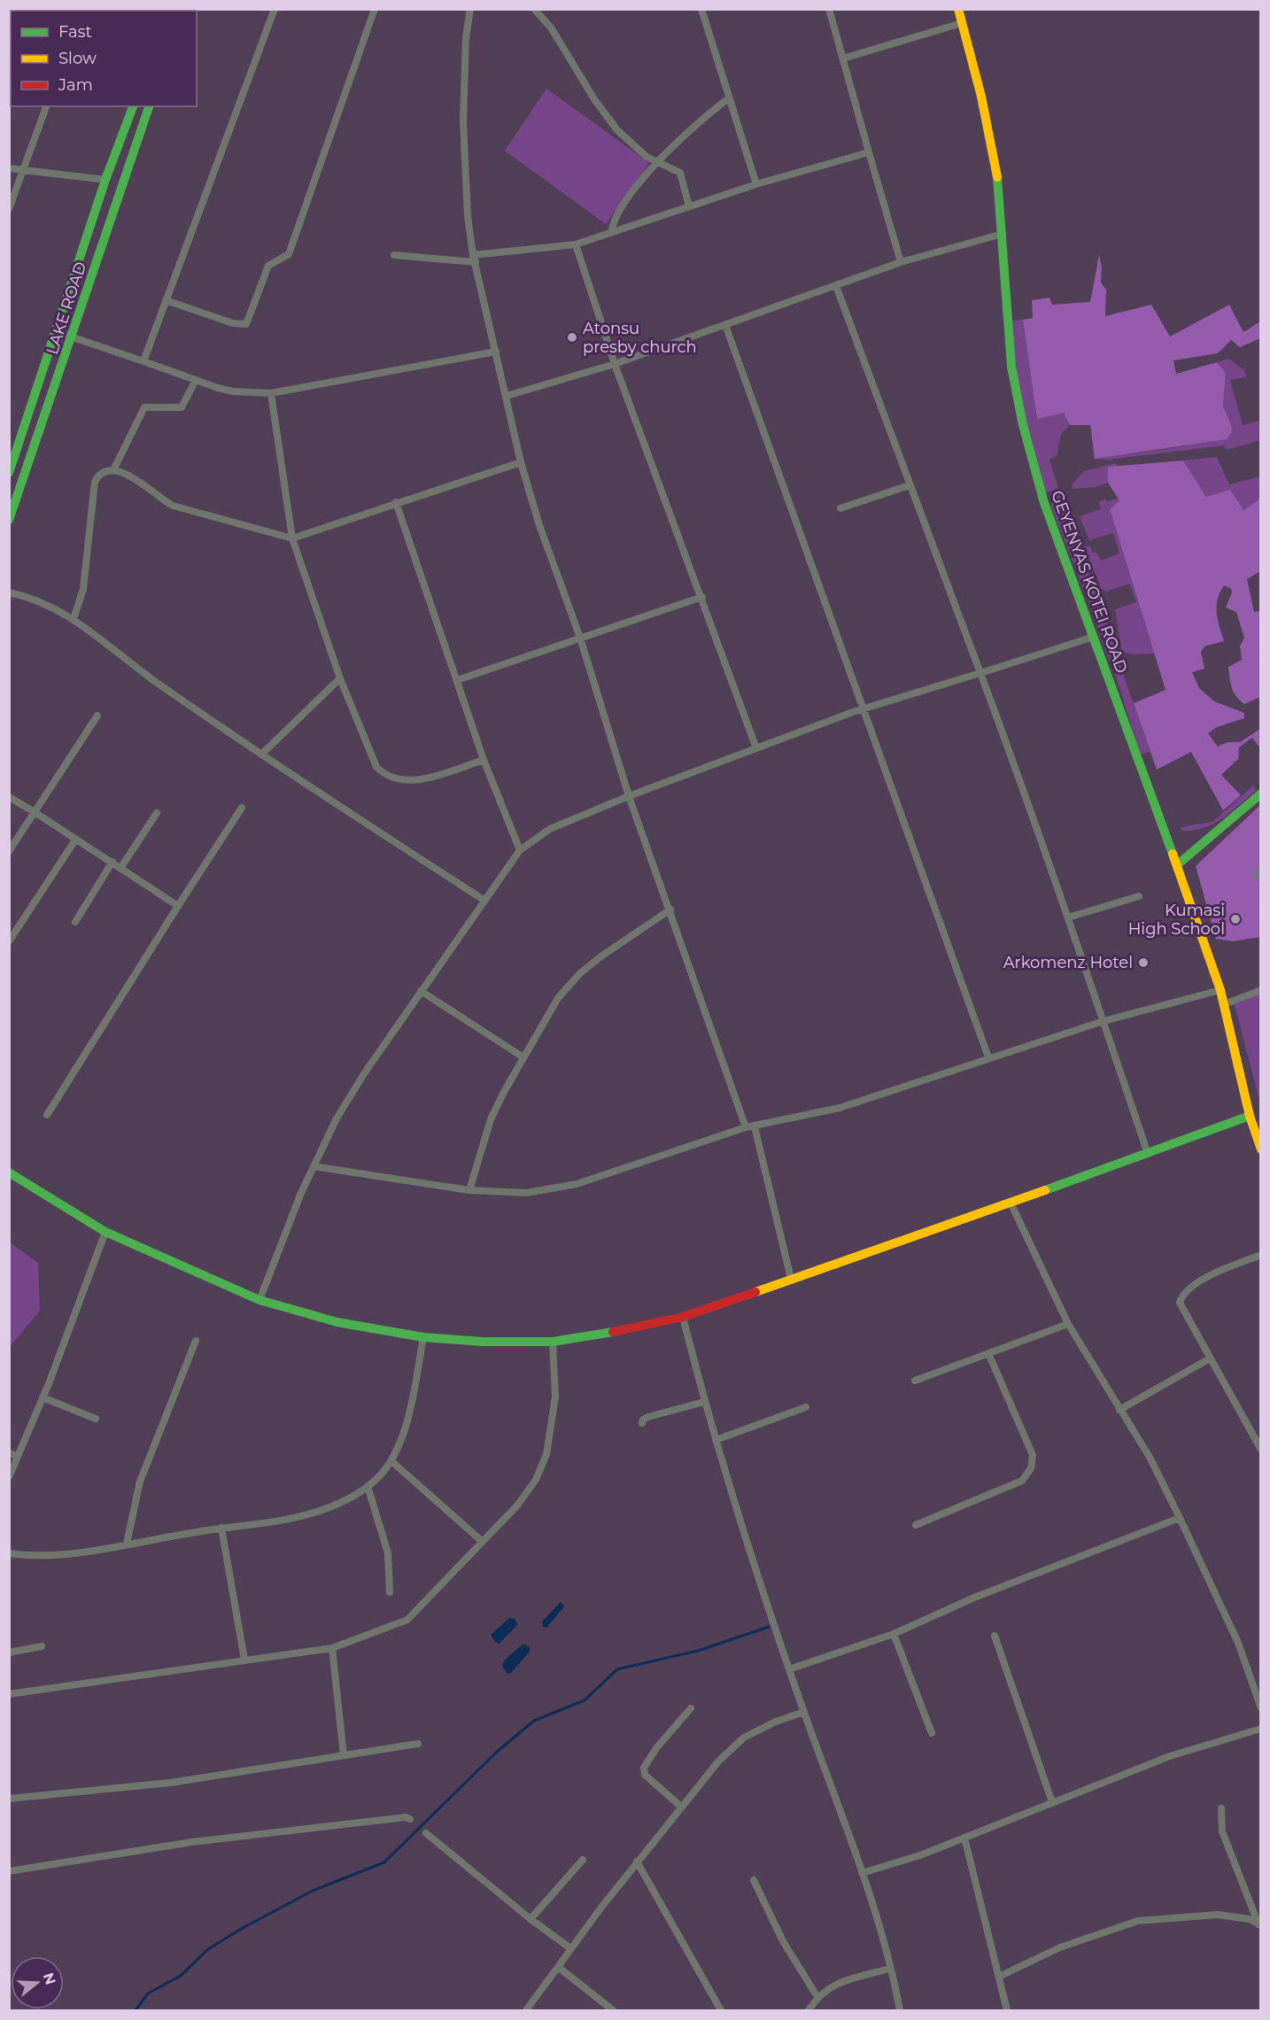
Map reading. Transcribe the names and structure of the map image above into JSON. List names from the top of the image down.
{
  "streets": {
    "street": ["LAKE ROAD", "GEYENYAS KOTEI ROAD"]
  },
  "places": ["Atonsu presby church", "Kumasi High School", "Arkomenz Hotel"],
  "legend": ["Fast", "Slow", "Jam"],
  "north": "right"
}
